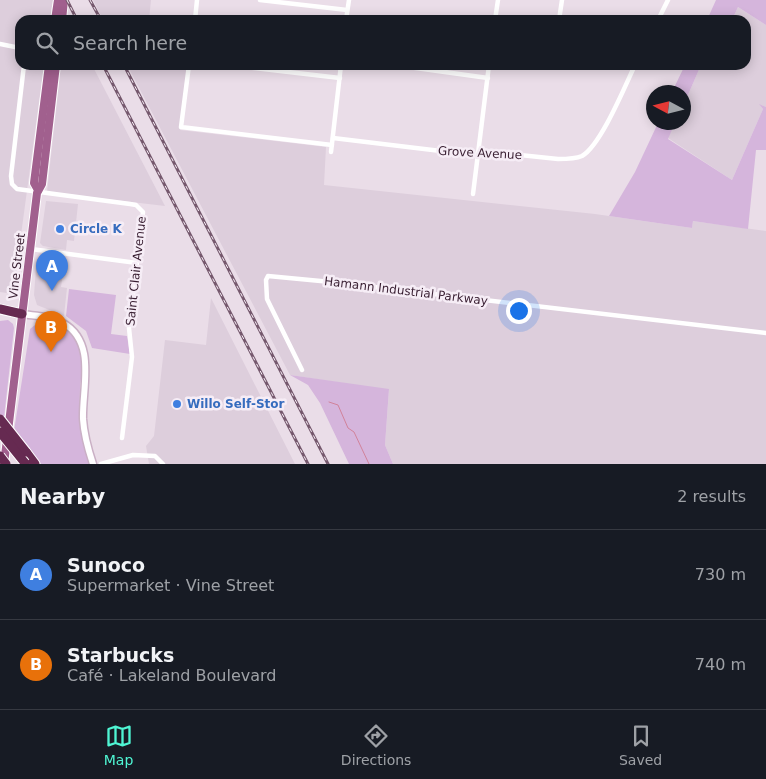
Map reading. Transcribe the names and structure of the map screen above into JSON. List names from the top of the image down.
{
  "streets": {
    "main road": ["Vine Street"],
    "street": ["Grove Avenue", "Saint Clair Avenue", "Hamann Industrial Parkway"]
  },
  "crossings": [
    ["Vine Street", "Saint Clair Avenue"]
  ],
  "places": ["Circle K", "Willo Self-Stor"],
  "north": "left",
  "page": {
    "search": "Search here",
    "pins": ["A", "B"],
    "heading": ["Nearby", "2 results"],
    "list": [
      {
        "mark": "A",
        "name": "Sunoco",
        "note": "Supermarket · Vine Street",
        "value": "730 m"
      },
      {
        "mark": "B",
        "name": "Starbucks",
        "note": "Café · Lakeland Boulevard",
        "value": "740 m"
      }
    ],
    "nav": ["Map", "Directions", "Saved"]
  }
}
